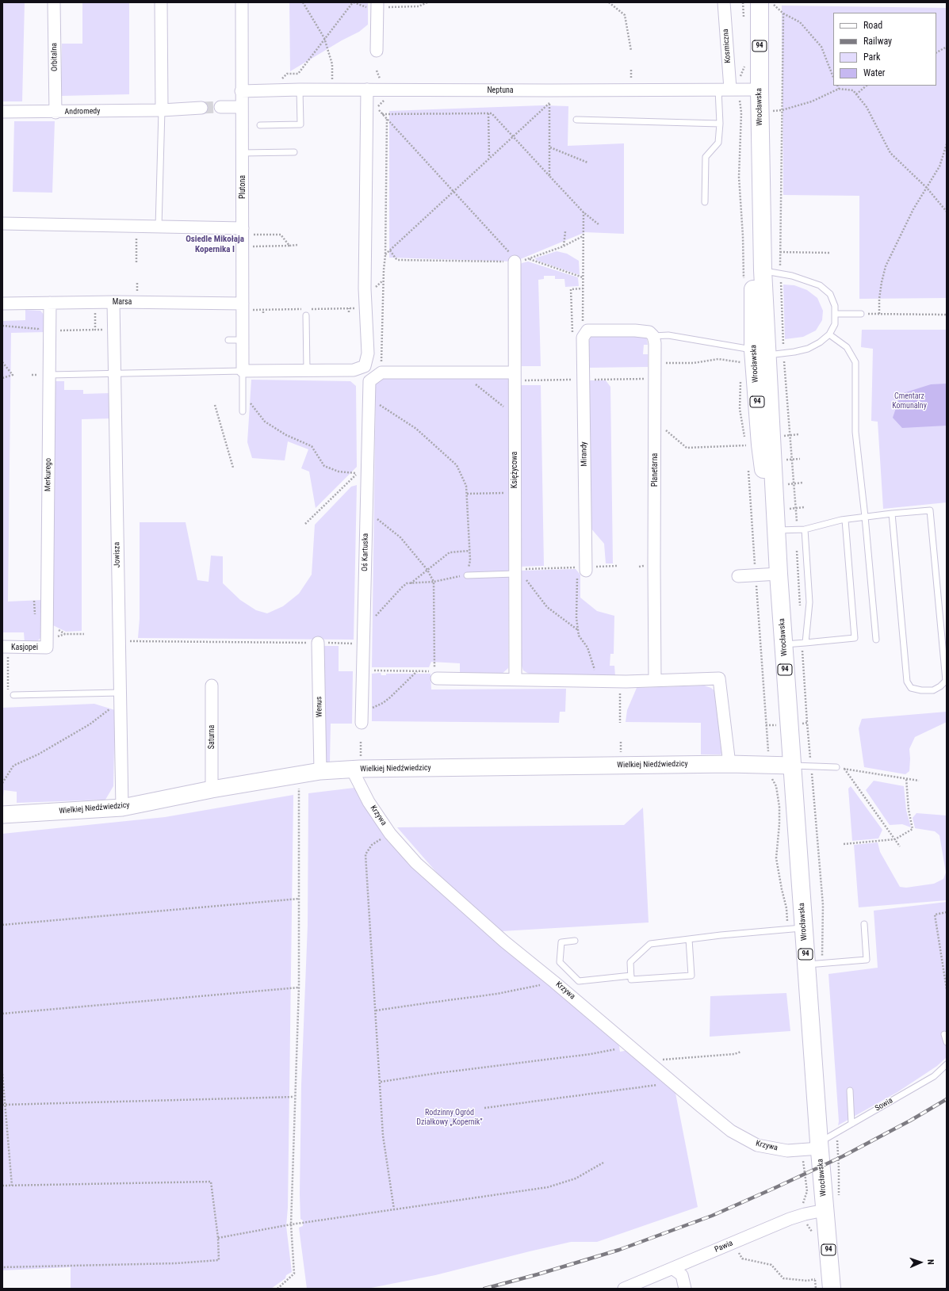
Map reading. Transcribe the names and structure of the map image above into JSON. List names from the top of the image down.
{
  "streets": {
    "main road": ["94", "Wrocławska"],
    "street": [
      "Kosmiczna",
      "Orbitalna",
      "Neptuna",
      "Andromedy",
      "Plutona",
      "Marsa",
      "Mirandy",
      "Księżycowa",
      "Planetarna",
      "Merkurego",
      "Oś Kartuska",
      "Jowisza",
      "Kasjopei",
      "Wenus",
      "Saturna",
      "Wielkiej Niedźwiedzicy",
      "Krzywa",
      "Pawia"
    ],
    "lane": ["Sowia"]
  },
  "crossings": [
    ["Kosmiczna", "Neptuna"],
    ["Orbitalna", "Andromedy"],
    ["Neptuna", "Wrocławska"],
    ["Neptuna", "Plutona"],
    ["Wrocławska", "Wielkiej Niedźwiedzicy"],
    ["Wrocławska", "Krzywa"],
    ["Wrocławska", "Sowia"],
    ["Wrocławska", "Pawia"],
    ["Plutona", "Marsa"],
    ["Marsa", "Merkurego"],
    ["Marsa", "Jowisza"],
    ["Merkurego", "Kasjopei"],
    ["Jowisza", "Wielkiej Niedźwiedzicy"],
    ["Wenus", "Wielkiej Niedźwiedzicy"],
    ["Saturna", "Wielkiej Niedźwiedzicy"],
    ["Wielkiej Niedźwiedzicy", "Krzywa"],
    ["Krzywa", "Sowia"]
  ],
  "districts": ["Osiedle Mikołaja Kopernika I"],
  "parks": ["Cmentarz Komunalny", "Rodzinny Ogród Działkowy „Kopernik”"],
  "legend": [
    "Road",
    "Railway",
    "Park",
    "Water"
  ],
  "north": "right"
}
